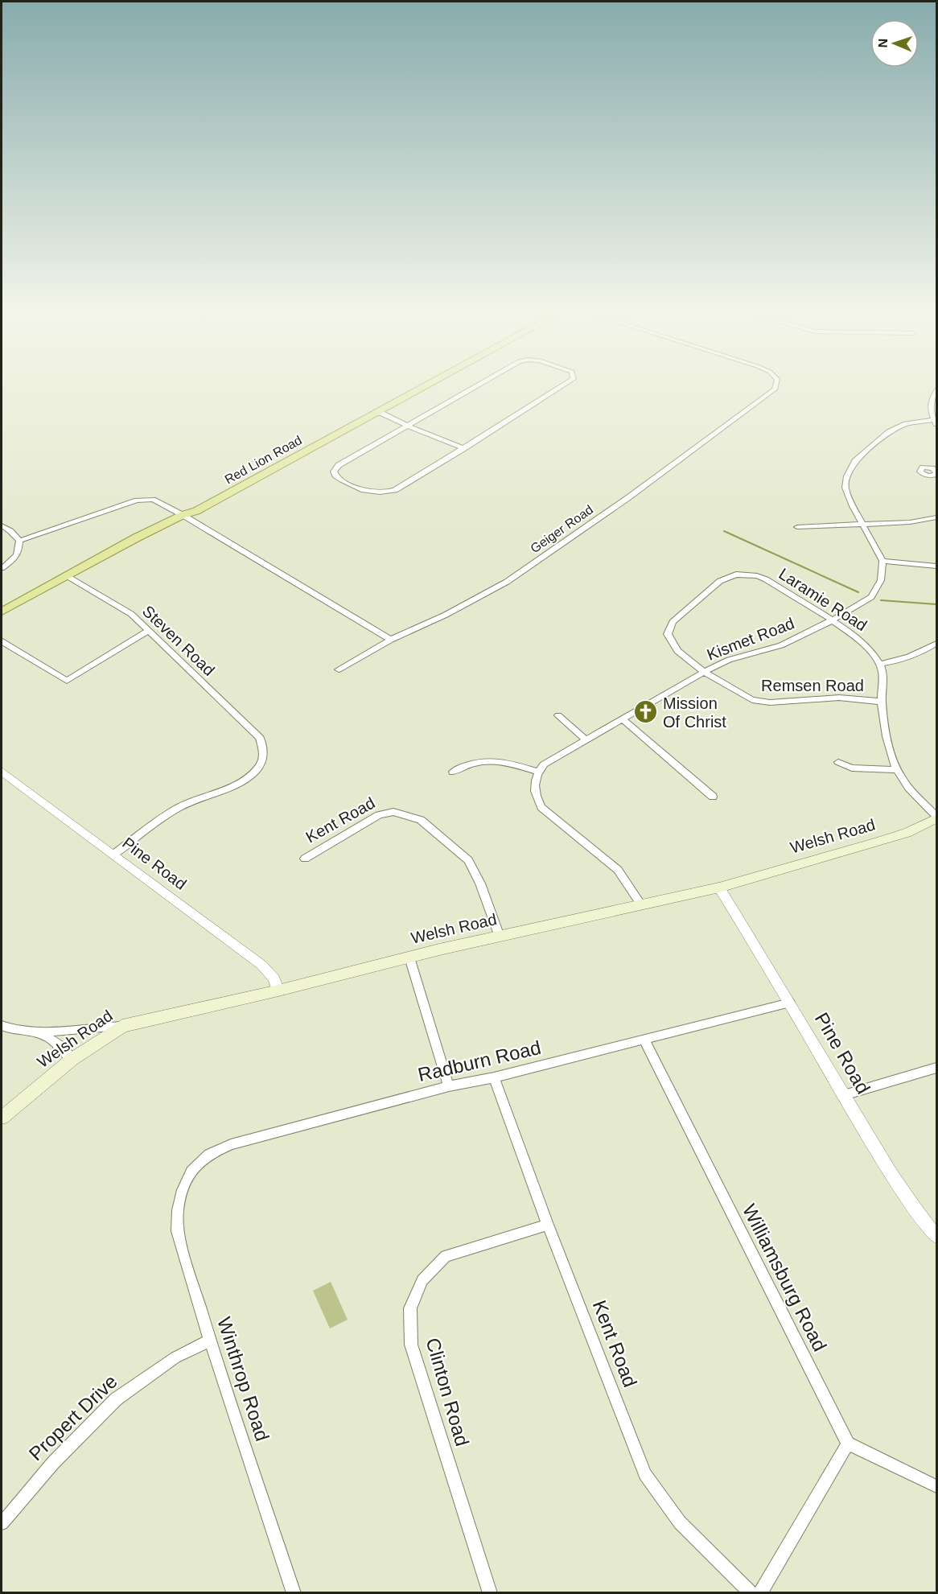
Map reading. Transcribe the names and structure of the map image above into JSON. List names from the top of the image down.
{
  "streets": {
    "main road": ["Red Lion Road", "Welsh Road"],
    "street": [
      "Geiger Road",
      "Laramie Road",
      "Kismet Road",
      "Steven Road",
      "Remsen Road",
      "Kent Road",
      "Pine Road",
      "Radburn Road",
      "Williamsburg Road",
      "Winthrop Road",
      "Clinton Road",
      "Propert Drive"
    ]
  },
  "crossings": [
    ["Red Lion Road", "Steven Road"],
    ["Laramie Road", "Kismet Road"],
    ["Laramie Road", "Remsen Road"],
    ["Kismet Road", "Remsen Road"],
    ["Steven Road", "Pine Road"],
    ["Kent Road", "Welsh Road"],
    ["Kent Road", "Radburn Road"],
    ["Kent Road", "Clinton Road"],
    ["Welsh Road", "Pine Road"],
    ["Pine Road", "Radburn Road"],
    ["Radburn Road", "Williamsburg Road"],
    ["Radburn Road", "Winthrop Road"],
    ["Winthrop Road", "Propert Drive"]
  ],
  "places": {
    "church": ["Mission Of Christ"]
  },
  "north": "left"
}
